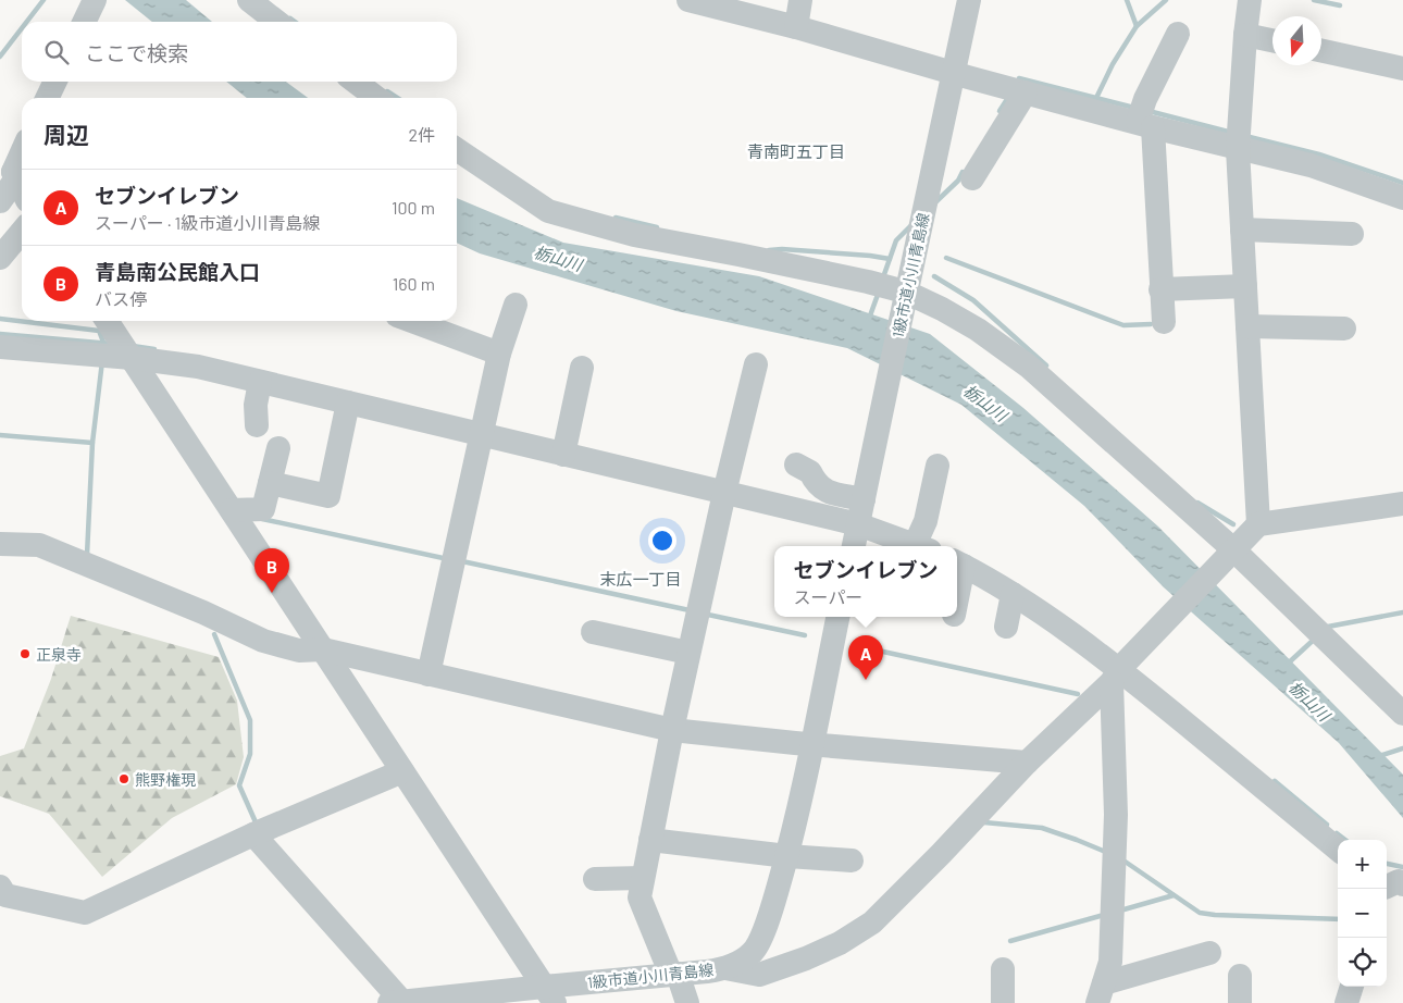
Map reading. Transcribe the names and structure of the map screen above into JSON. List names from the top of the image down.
{
  "streets": {
    "street": ["1級市道小川青島線"]
  },
  "districts": ["青南町五丁目", "末広一丁目"],
  "water": ["栃山川"],
  "places": ["正泉寺", "熊野権現"],
  "north": "bottom",
  "page": {
    "search": "ここで検索",
    "heading": ["周辺", "2件"],
    "list": [
      {
        "mark": "A",
        "name": "セブンイレブン",
        "note": "スーパー · 1級市道小川青島線",
        "value": "100 m"
      },
      {
        "mark": "B",
        "name": "青島南公民館入口",
        "note": "バス停",
        "value": "160 m"
      }
    ],
    "popup": ["セブンイレブン", "スーパー"],
    "pins": ["B", "A"],
    "map_buttons": ["+", "−"]
  }
}
